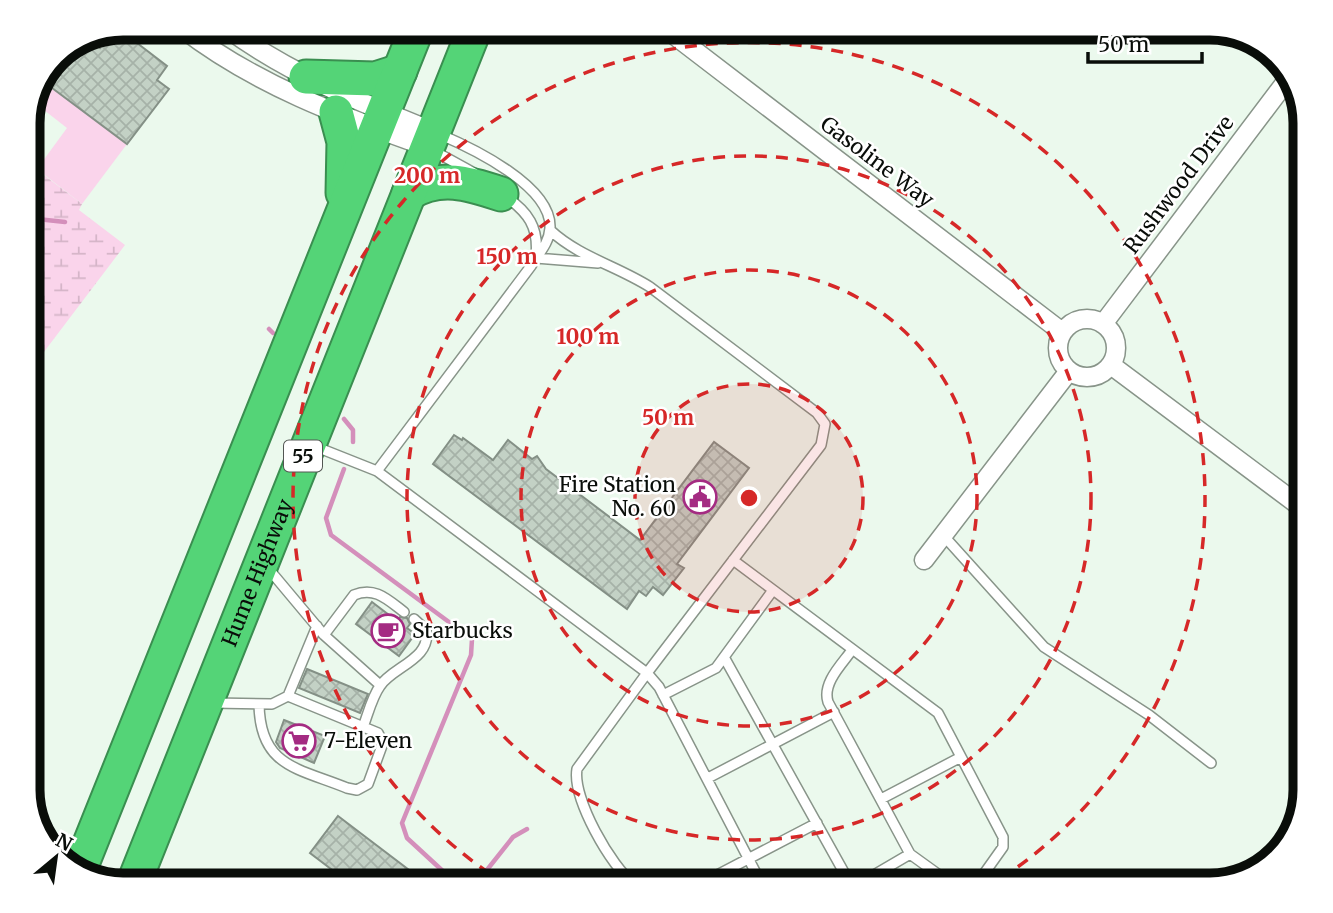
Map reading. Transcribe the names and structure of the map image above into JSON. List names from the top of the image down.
{
  "streets": {
    "highway": ["55", "Hume Highway"],
    "street": ["Gasoline Way", "Rushwood Drive"]
  },
  "crossings": [
    ["Gasoline Way", "Rushwood Drive"]
  ],
  "places": {
    "public building": ["Fire Station No. 60"],
    "cafe": ["Starbucks"],
    "supermarket": ["7-Eleven"]
  },
  "scale_bar": "50 m",
  "north": "top right",
  "rings": [
    "200 m",
    "150 m",
    "100 m",
    "50 m"
  ]
}
